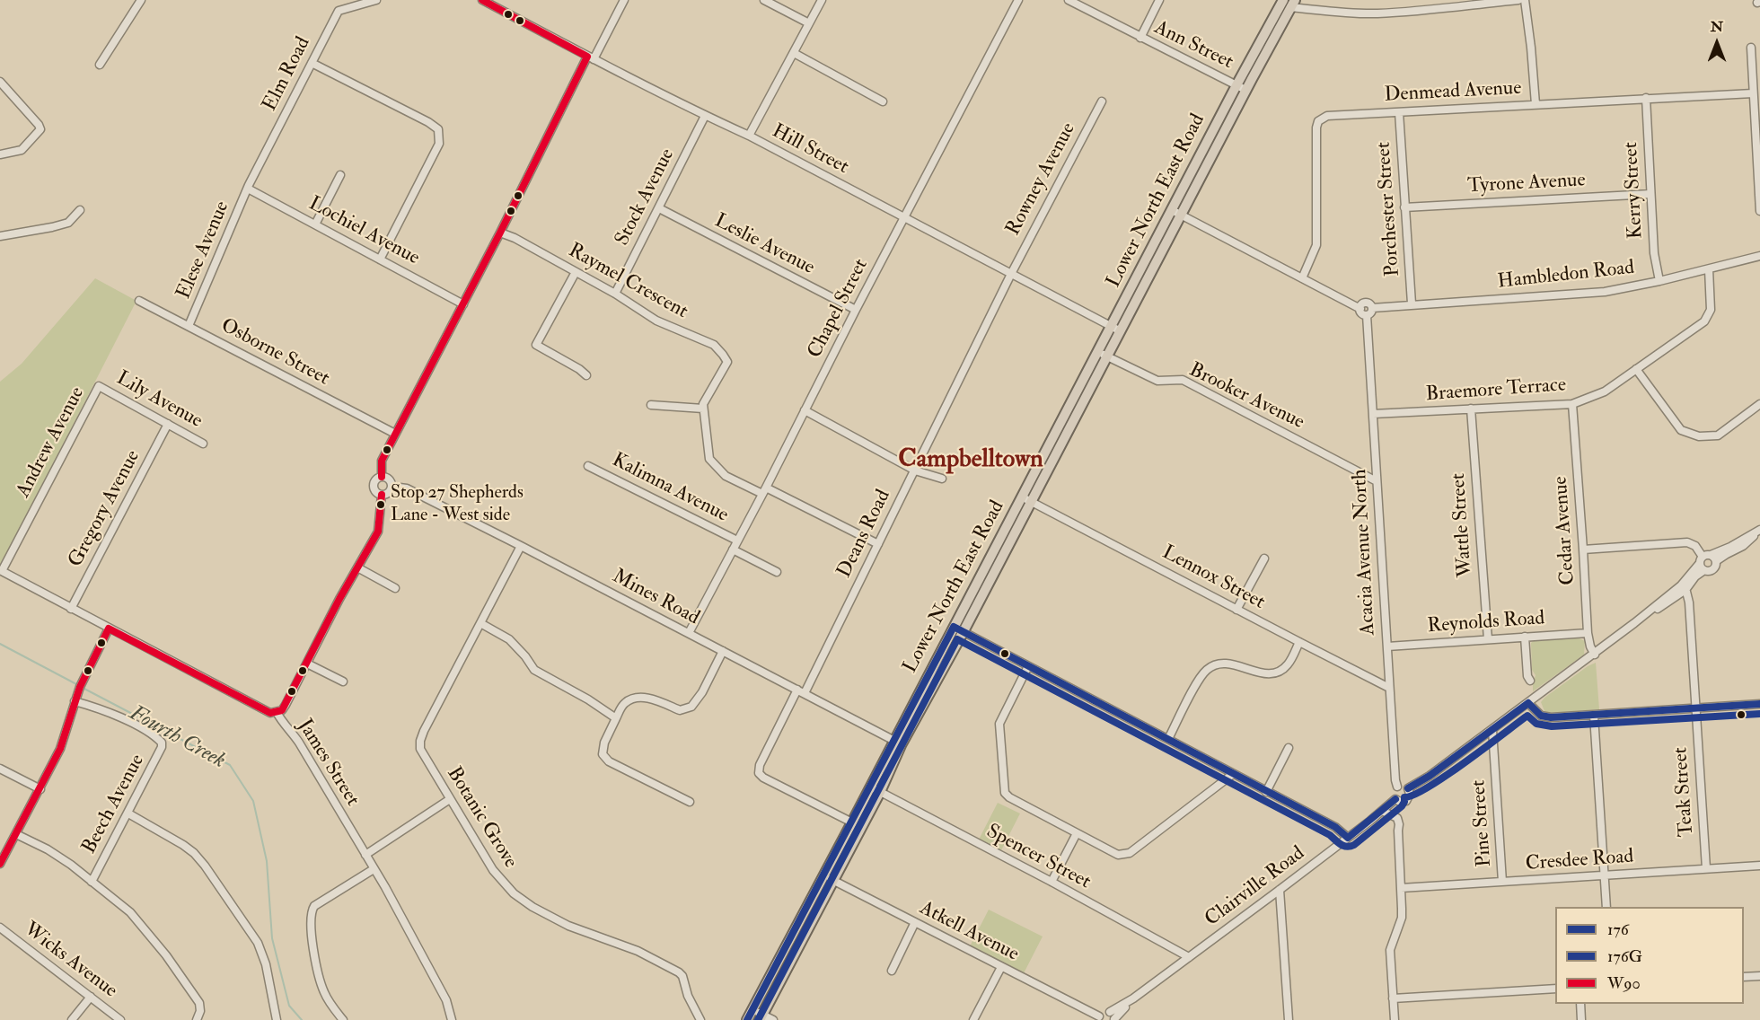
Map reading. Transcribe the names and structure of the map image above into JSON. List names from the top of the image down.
{
  "streets": {
    "main road": ["Lower North East Road"],
    "street": [
      "Ann Street",
      "Elm Road",
      "Denmead Avenue",
      "Hill Street",
      "Rowney Avenue",
      "Tyrone Avenue",
      "Kerry Street",
      "Stock Avenue",
      "Porchester Street",
      "Lochiel Avenue",
      "Leslie Avenue",
      "Elese Avenue",
      "Hambledon Road",
      "Raymel Crescent",
      "Chapel Street",
      "Osborne Street",
      "Braemore Terrace",
      "Brooker Avenue",
      "Lily Avenue",
      "Andrew Avenue",
      "Kalimna Avenue",
      "Gregory Avenue",
      "Wattle Street",
      "Cedar Avenue",
      "Deans Road",
      "Acacia Avenue North",
      "Lennox Street",
      "Mines Road",
      "Reynolds Road",
      "James Street",
      "Teak Street",
      "Beech Avenue",
      "Botanic Grove",
      "Pine Street",
      "Spencer Street",
      "Cresdee Road",
      "Clairville Road",
      "Atkell Avenue",
      "Wicks Avenue"
    ]
  },
  "crossings": [
    ["Ann Street", "Lower North East Road"],
    ["Elm Road", "Lochiel Avenue"],
    ["Elm Road", "Elese Avenue"],
    ["Denmead Avenue", "Kerry Street"],
    ["Denmead Avenue", "Porchester Street"],
    ["Hill Street", "Rowney Avenue"],
    ["Hill Street", "Stock Avenue"],
    ["Hill Street", "Lower North East Road"],
    ["Hill Street", "Chapel Street"],
    ["Hill Street", "Deans Road"],
    ["Rowney Avenue", "Deans Road"],
    ["Tyrone Avenue", "Kerry Street"],
    ["Tyrone Avenue", "Porchester Street"],
    ["Kerry Street", "Hambledon Road"],
    ["Stock Avenue", "Leslie Avenue"],
    ["Stock Avenue", "Raymel Crescent"],
    ["Lower North East Road", "Brooker Avenue"],
    ["Lower North East Road", "Deans Road"],
    ["Lower North East Road", "Lennox Street"],
    ["Lower North East Road", "Mines Road"],
    ["Lower North East Road", "Spencer Street"],
    ["Lower North East Road", "Atkell Avenue"],
    ["Porchester Street", "Hambledon Road"],
    ["Lochiel Avenue", "Elese Avenue"],
    ["Leslie Avenue", "Chapel Street"],
    ["Elese Avenue", "Osborne Street"],
    ["Hambledon Road", "Braemore Terrace"],
    ["Hambledon Road", "Acacia Avenue North"],
    ["Chapel Street", "Kalimna Avenue"],
    ["Chapel Street", "Mines Road"],
    ["Braemore Terrace", "Wattle Street"],
    ["Braemore Terrace", "Cedar Avenue"],
    ["Braemore Terrace", "Acacia Avenue North"],
    ["Brooker Avenue", "Acacia Avenue North"],
    ["Lily Avenue", "Andrew Avenue"],
    ["Lily Avenue", "Gregory Avenue"],
    ["Andrew Avenue", "James Street"],
    ["Gregory Avenue", "James Street"],
    ["Wattle Street", "Reynolds Road"],
    ["Cedar Avenue", "Reynolds Road"],
    ["Deans Road", "Mines Road"],
    ["Acacia Avenue North", "Lennox Street"],
    ["Acacia Avenue North", "Reynolds Road"],
    ["Acacia Avenue North", "Clairville Road"],
    ["Mines Road", "Botanic Grove"],
    ["Teak Street", "Cresdee Road"],
    ["Pine Street", "Cresdee Road"],
    ["Spencer Street", "Clairville Road"],
    ["Clairville Road", "Atkell Avenue"]
  ],
  "districts": ["Campbelltown"],
  "water": ["Fourth Creek"],
  "places": ["Stop 27 Shepherds Lane - West side"],
  "lines": ["transit line W90", "transit line 176", "transit line 176G"],
  "legend": ["176", "176G", "W90"],
  "north": "top"
}
